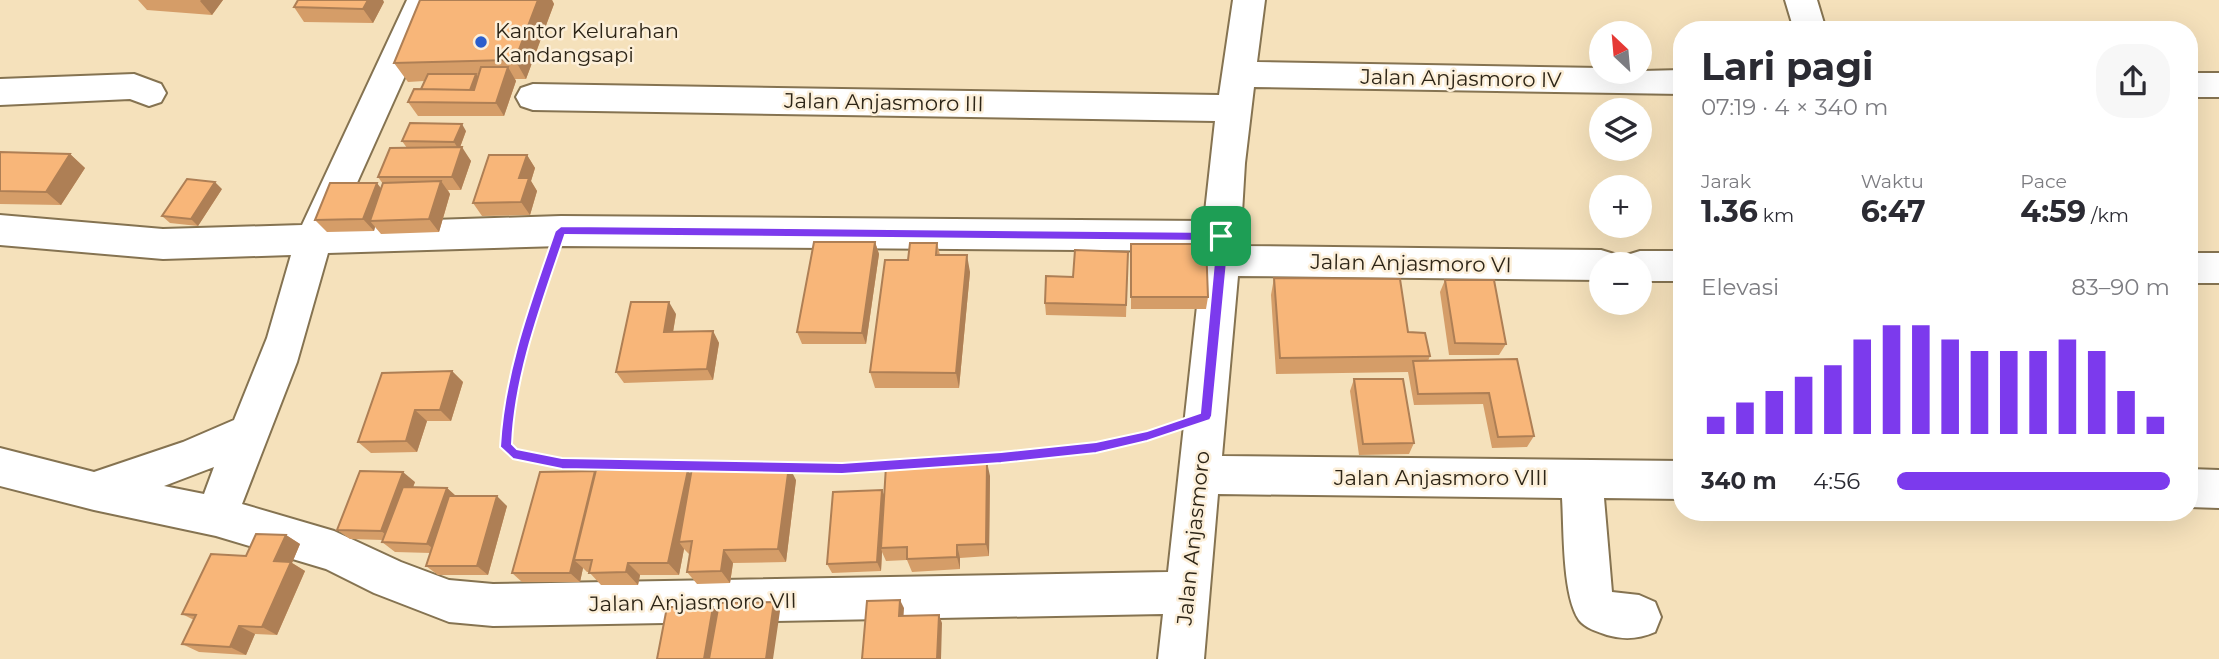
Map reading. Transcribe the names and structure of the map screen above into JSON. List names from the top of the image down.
{
  "streets": {
    "street": [
      "Jalan Anjasmoro IV",
      "Jalan Anjasmoro III",
      "Jalan Anjasmoro VI",
      "Jalan Anjasmoro VIII",
      "Jalan Anjasmoro",
      "Jalan Anjasmoro VII"
    ]
  },
  "crossings": [
    ["Jalan Anjasmoro IV", "Jalan Anjasmoro III"],
    ["Jalan Anjasmoro IV", "Jalan Anjasmoro"],
    ["Jalan Anjasmoro III", "Jalan Anjasmoro"],
    ["Jalan Anjasmoro VI", "Jalan Anjasmoro"],
    ["Jalan Anjasmoro VIII", "Jalan Anjasmoro"],
    ["Jalan Anjasmoro", "Jalan Anjasmoro VII"]
  ],
  "places": ["Kantor Kelurahan Kandangsapi"],
  "north": "top left",
  "page": {
    "map_buttons": ["+", "−"],
    "heading": ["Lari pagi", "07:19 · 4 × 340 m"],
    "stats": [
      ["Jarak", "1.36 km"],
      ["Waktu", "6:47"],
      ["Pace", "4:59 /km"]
    ],
    "chart": ["Elevasi", "83–90 m"],
    "list": [
      {
        "name": "340 m",
        "note": "4:56"
      }
    ]
  }
}
